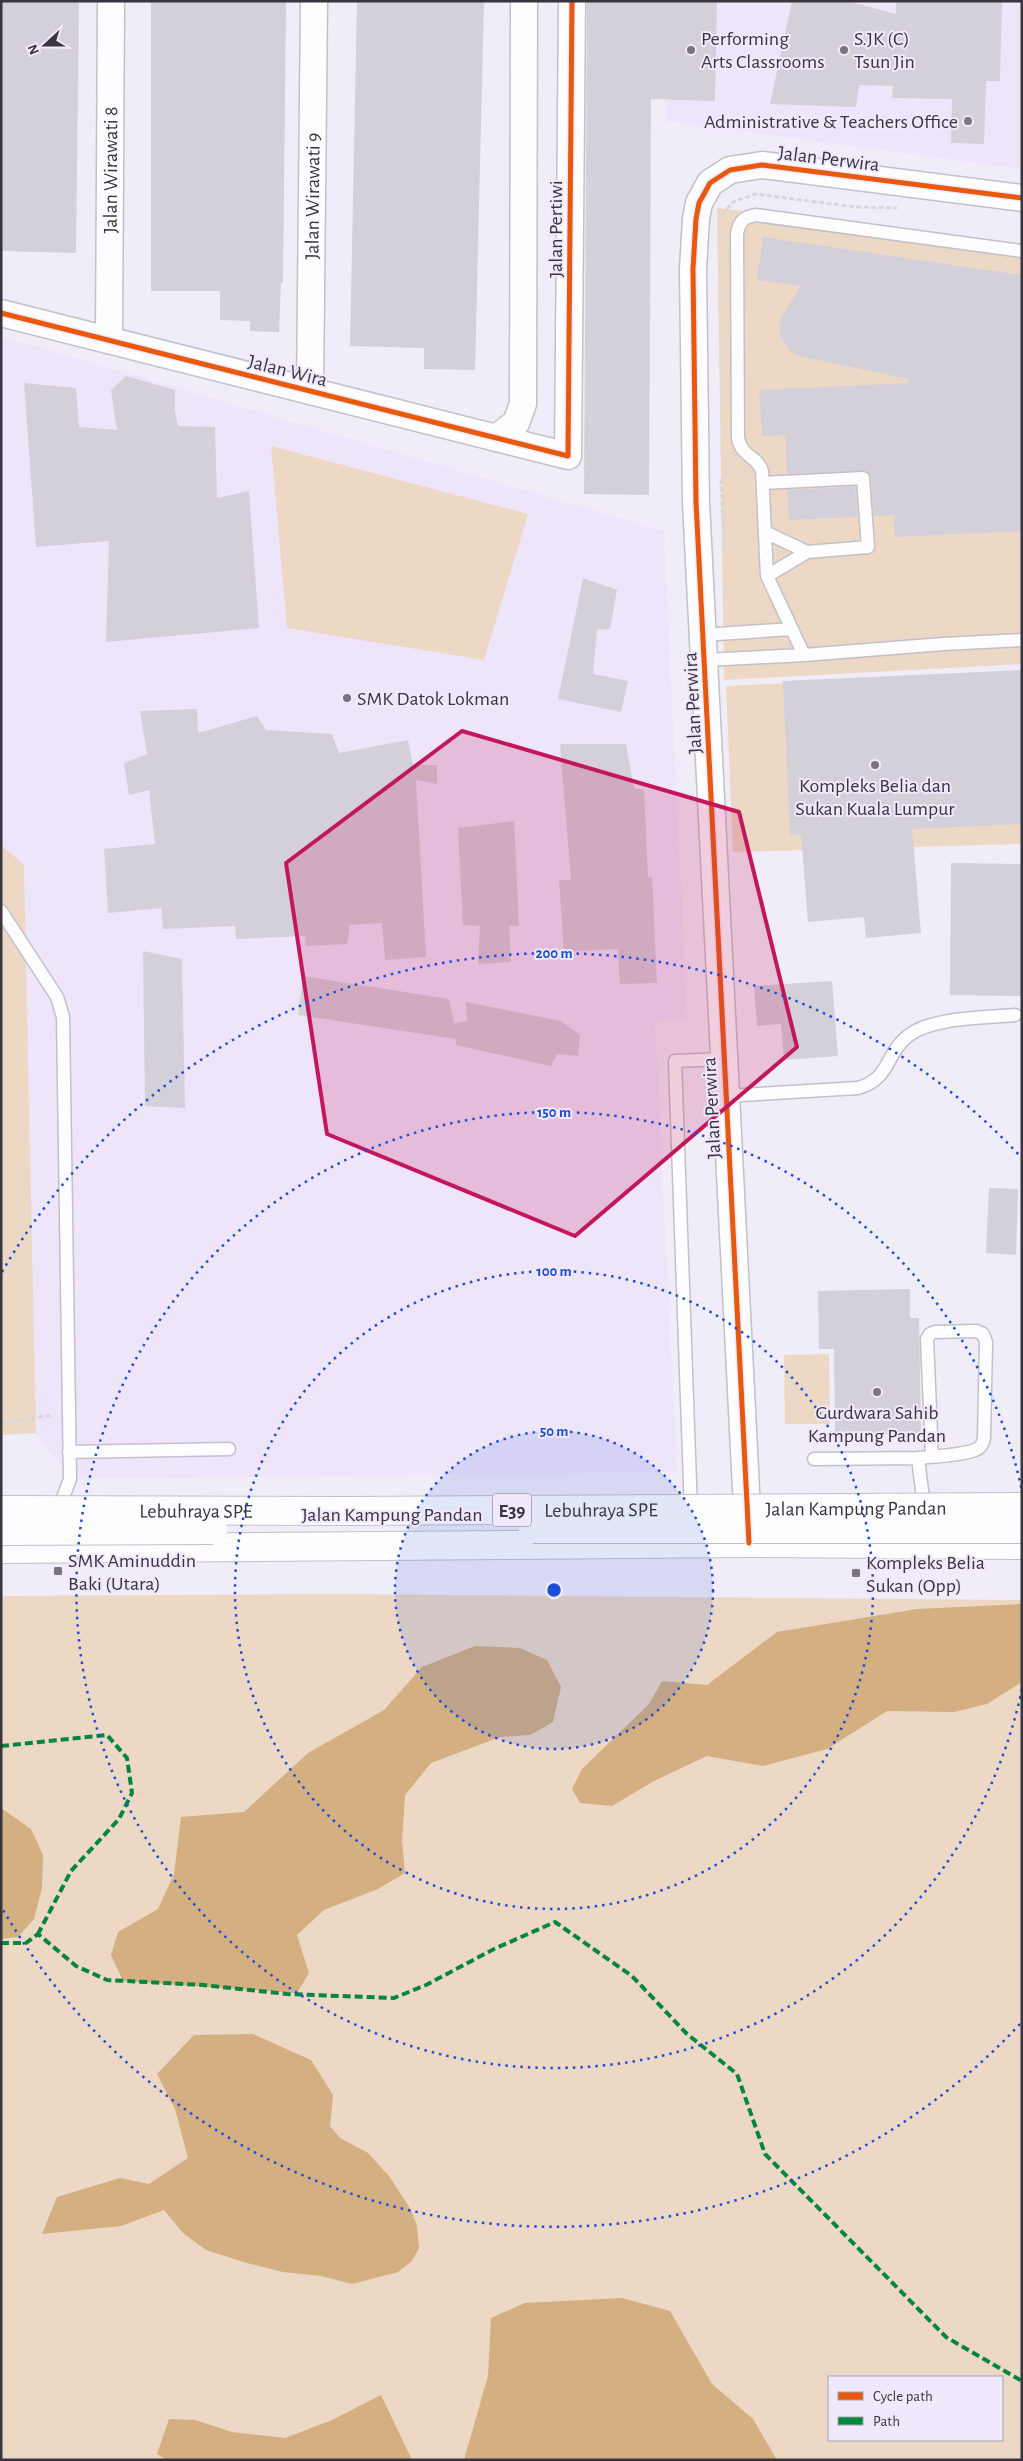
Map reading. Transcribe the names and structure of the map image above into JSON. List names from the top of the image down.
{
  "streets": {
    "main road": ["E39", "Lebuhraya SPE", "Jalan Kampung Pandan"],
    "street": [
      "Jalan Perwira",
      "Jalan Wirawati 8",
      "Jalan Wirawati 9",
      "Jalan Pertiwi",
      "Jalan Wira"
    ]
  },
  "crossings": [
    ["Jalan Perwira", "Jalan Kampung Pandan"],
    ["Jalan Wirawati 8", "Jalan Wira"],
    ["Jalan Wirawati 9", "Jalan Wira"],
    ["Jalan Pertiwi", "Jalan Wira"],
    ["Lebuhraya SPE", "Jalan Kampung Pandan"]
  ],
  "places": {
    "other": [
      "Performing Arts Classrooms",
      "S.JK (C) Tsun Jin",
      "Administrative & Teachers Office",
      "SMK Datok Lokman",
      "Kompleks Belia dan Sukan Kuala Lumpur",
      "Gurdwara Sahib Kampung Pandan"
    ],
    "transit": ["SMK Aminuddin Baki (Utara)", "Kompleks Belia Sukan (Opp)"]
  },
  "legend": ["Cycle path", "Path"],
  "north": "left",
  "rings": [
    "200 m",
    "150 m",
    "100 m",
    "50 m"
  ]
}
